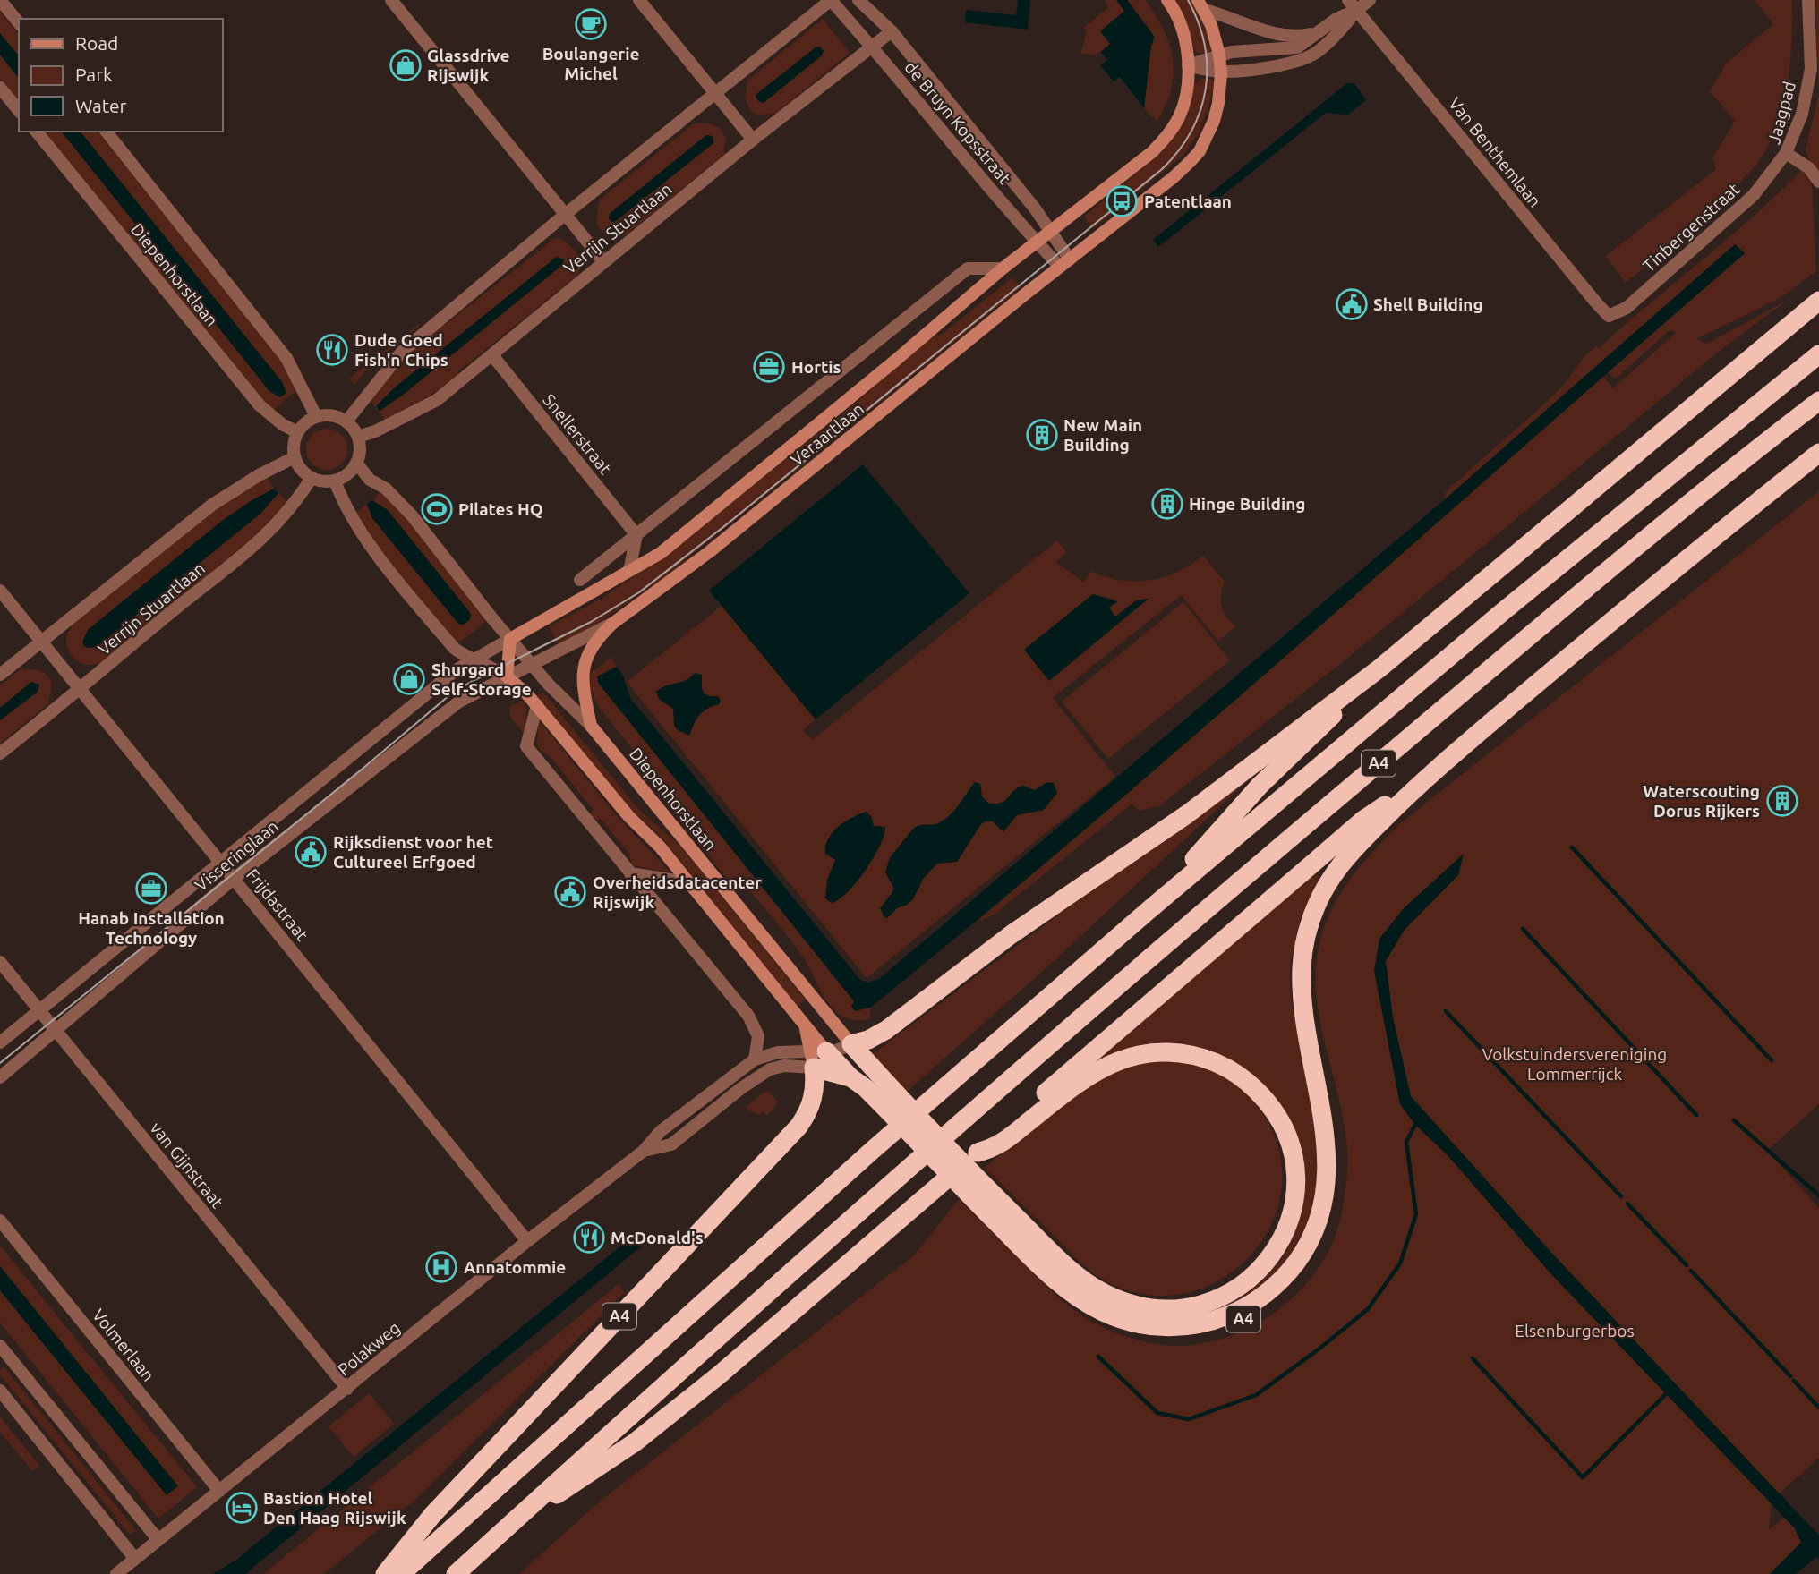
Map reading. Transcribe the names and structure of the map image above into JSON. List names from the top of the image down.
{
  "streets": {
    "highway": ["A4"],
    "main road": ["Diepenhorstlaan", "Veraartlaan"],
    "street": [
      "Jaagpad",
      "de Bruyn Kopsstraat",
      "Van Benthemlaan",
      "Tinbergenstraat",
      "Verrijn Stuartlaan",
      "Snellerstraat",
      "Visseringlaan",
      "Frijdastraat",
      "van Gijnstraat",
      "Volmerlaan",
      "Polakweg"
    ]
  },
  "crossings": [
    ["Jaagpad", "Tinbergenstraat"],
    ["de Bruyn Kopsstraat", "Verrijn Stuartlaan"],
    ["de Bruyn Kopsstraat", "Veraartlaan"],
    ["Van Benthemlaan", "Tinbergenstraat"],
    ["Verrijn Stuartlaan", "Diepenhorstlaan"],
    ["Verrijn Stuartlaan", "Snellerstraat"],
    ["Verrijn Stuartlaan", "Frijdastraat"],
    ["Diepenhorstlaan", "Veraartlaan"],
    ["Diepenhorstlaan", "A4"],
    ["Diepenhorstlaan", "Polakweg"],
    ["Veraartlaan", "Visseringlaan"],
    ["A4", "Polakweg"],
    ["Visseringlaan", "Frijdastraat"],
    ["Visseringlaan", "van Gijnstraat"],
    ["Frijdastraat", "Polakweg"],
    ["van Gijnstraat", "Polakweg"],
    ["Volmerlaan", "Polakweg"]
  ],
  "parks": ["Volkstuindersvereniging Lommerrijck", "Elsenburgerbos"],
  "places": {
    "cafe": ["Boulangerie Michel"],
    "shop": ["Glassdrive Rijswijk", "Shurgard Self-Storage"],
    "bus stop": ["Patentlaan"],
    "public building": ["Shell Building", "Rijksdienst voor het Cultureel Erfgoed", "Overheidsdatacenter Rijswijk"],
    "restaurant": ["Dude Goed Fish'n Chips", "McDonald's"],
    "office": ["Hortis", "Hanab Installation Technology"],
    "building": ["New Main Building", "Hinge Building", "Waterscouting Dorus Rijkers"],
    "sports": ["Pilates HQ"],
    "hospital": ["Annatommie"],
    "hotel": ["Bastion Hotel Den Haag Rijswijk"]
  },
  "legend": ["Road", "Park", "Water"]
}
